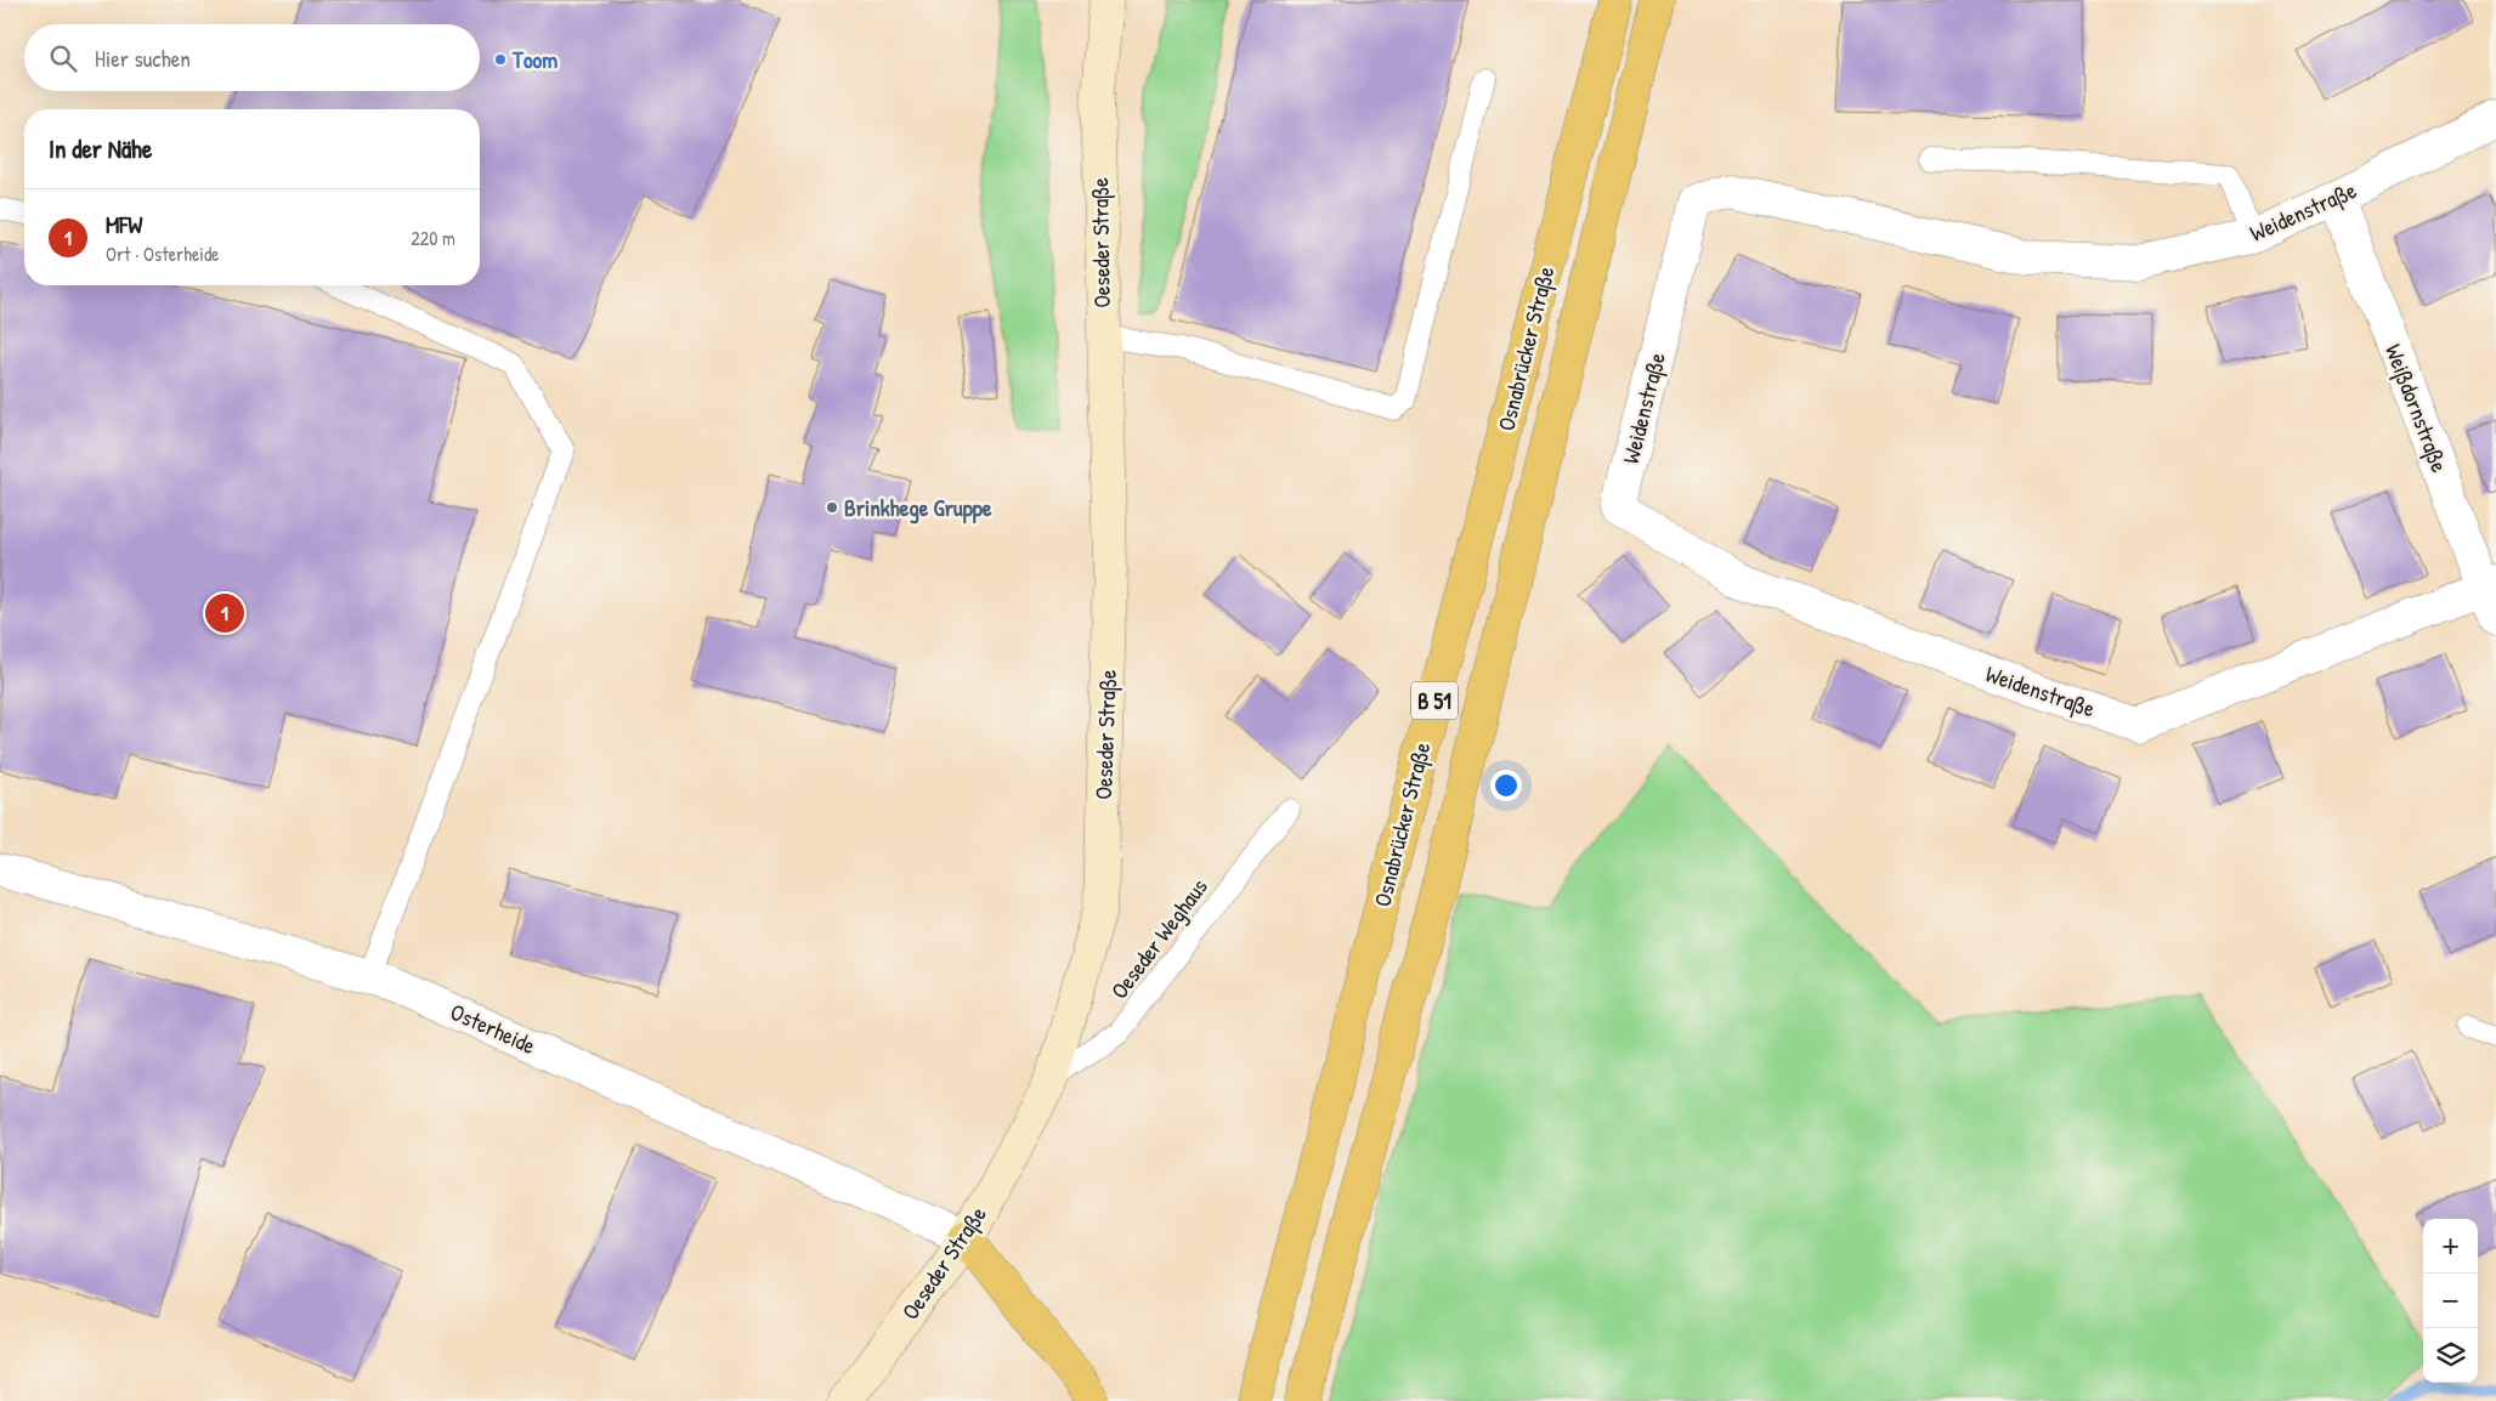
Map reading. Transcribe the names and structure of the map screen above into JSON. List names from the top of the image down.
{
  "streets": {
    "highway": ["Osnabrücker Straße", "B 51"],
    "street": [
      "Weidenstraße",
      "Oeseder Straße",
      "Weißdornstraße",
      "Osterheide"
    ],
    "lane": ["Oeseder Weghaus"]
  },
  "crossings": [
    ["Weidenstraße", "Weißdornstraße"],
    ["Oeseder Straße", "Oeseder Weghaus"],
    ["Oeseder Straße", "Osterheide"]
  ],
  "places": ["Toom", "Brinkhege Gruppe"],
  "page": {
    "search": "Hier suchen",
    "heading": "In der Nähe",
    "list": [
      {
        "mark": "1",
        "name": "MFW",
        "note": "Ort · Osterheide",
        "value": "220 m"
      }
    ],
    "pins": "1",
    "map_buttons": ["+", "−"]
  }
}
